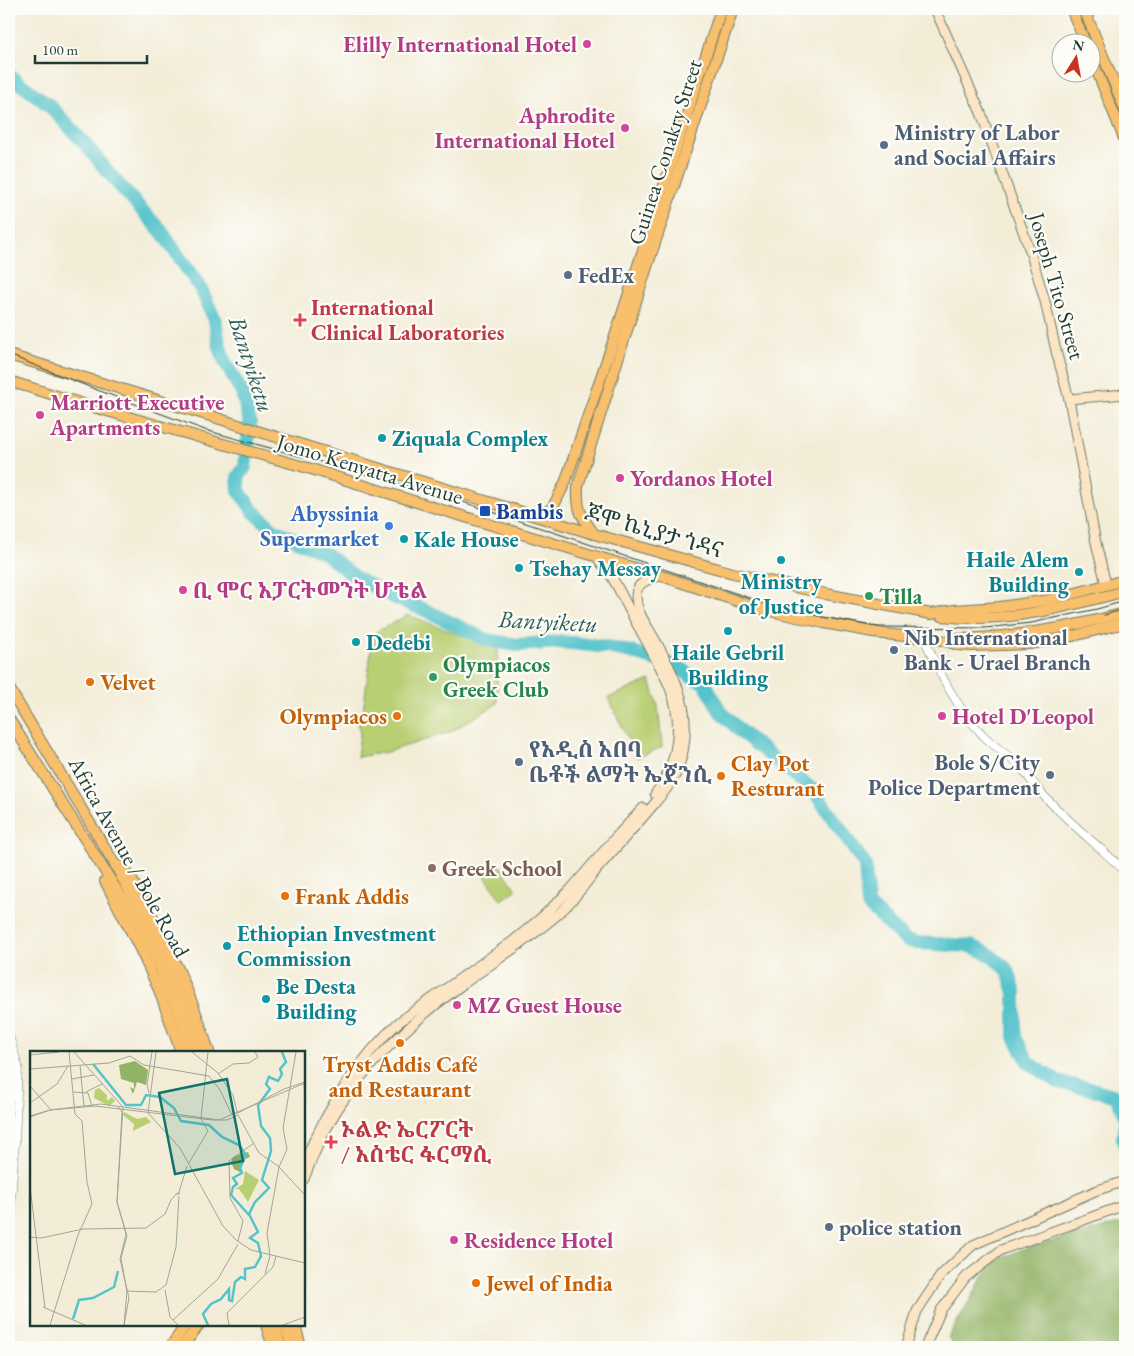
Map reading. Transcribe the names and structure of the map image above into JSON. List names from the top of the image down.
{
  "streets": {
    "main road": [
      "Guinea Conakry Street",
      "Joseph Tito Street",
      "Jomo Kenyatta Avenue",
      "ጆሞ ኬኒያታ ጎዳና",
      "Africa Avenue / Bole Road"
    ]
  },
  "crossings": [
    ["Guinea Conakry Street", "ጆሞ ኬኒያታ ጎዳና"],
    ["Joseph Tito Street", "ጆሞ ኬኒያታ ጎዳና"]
  ],
  "water": ["Bantyiketu"],
  "places": {
    "other": [
      "Elilly International Hotel",
      "Aphrodite International Hotel",
      "Ministry of Labor and Social Affairs",
      "FedEx",
      "Marriott Executive Apartments",
      "Ziquala Complex",
      "Yordanos Hotel",
      "Abyssinia Supermarket",
      "Kale House",
      "Ministry of Justice",
      "Tsehay Messay",
      "Haile Alem Building",
      "ቢ ሞር አፓርትመንት ሆቴል",
      "Tilla",
      "Haile Gebril Building",
      "Dedebi",
      "Nib International Bank - Urael Branch",
      "Olympiacos Greek Club",
      "Velvet",
      "Olympiacos",
      "Hotel D'Leopol",
      "የአዲስ አበባ ቤቶች ልማት ኤጀንሲ",
      "Bole S/City Police Department",
      "Clay Pot Resturant",
      "Greek School",
      "Frank Addis",
      "Ethiopian Investment Commission",
      "Be Desta Building",
      "MZ Guest House",
      "Tryst Addis Café and Restaurant",
      "police station",
      "Residence Hotel",
      "Jewel of India"
    ],
    "health": ["International Clinical Laboratories", "ኦልድ ኤርፖርት / አስቴር ፋርማሲ"],
    "transit": ["Bambis"]
  },
  "scale_bar": "100 m",
  "north": "top"
}
